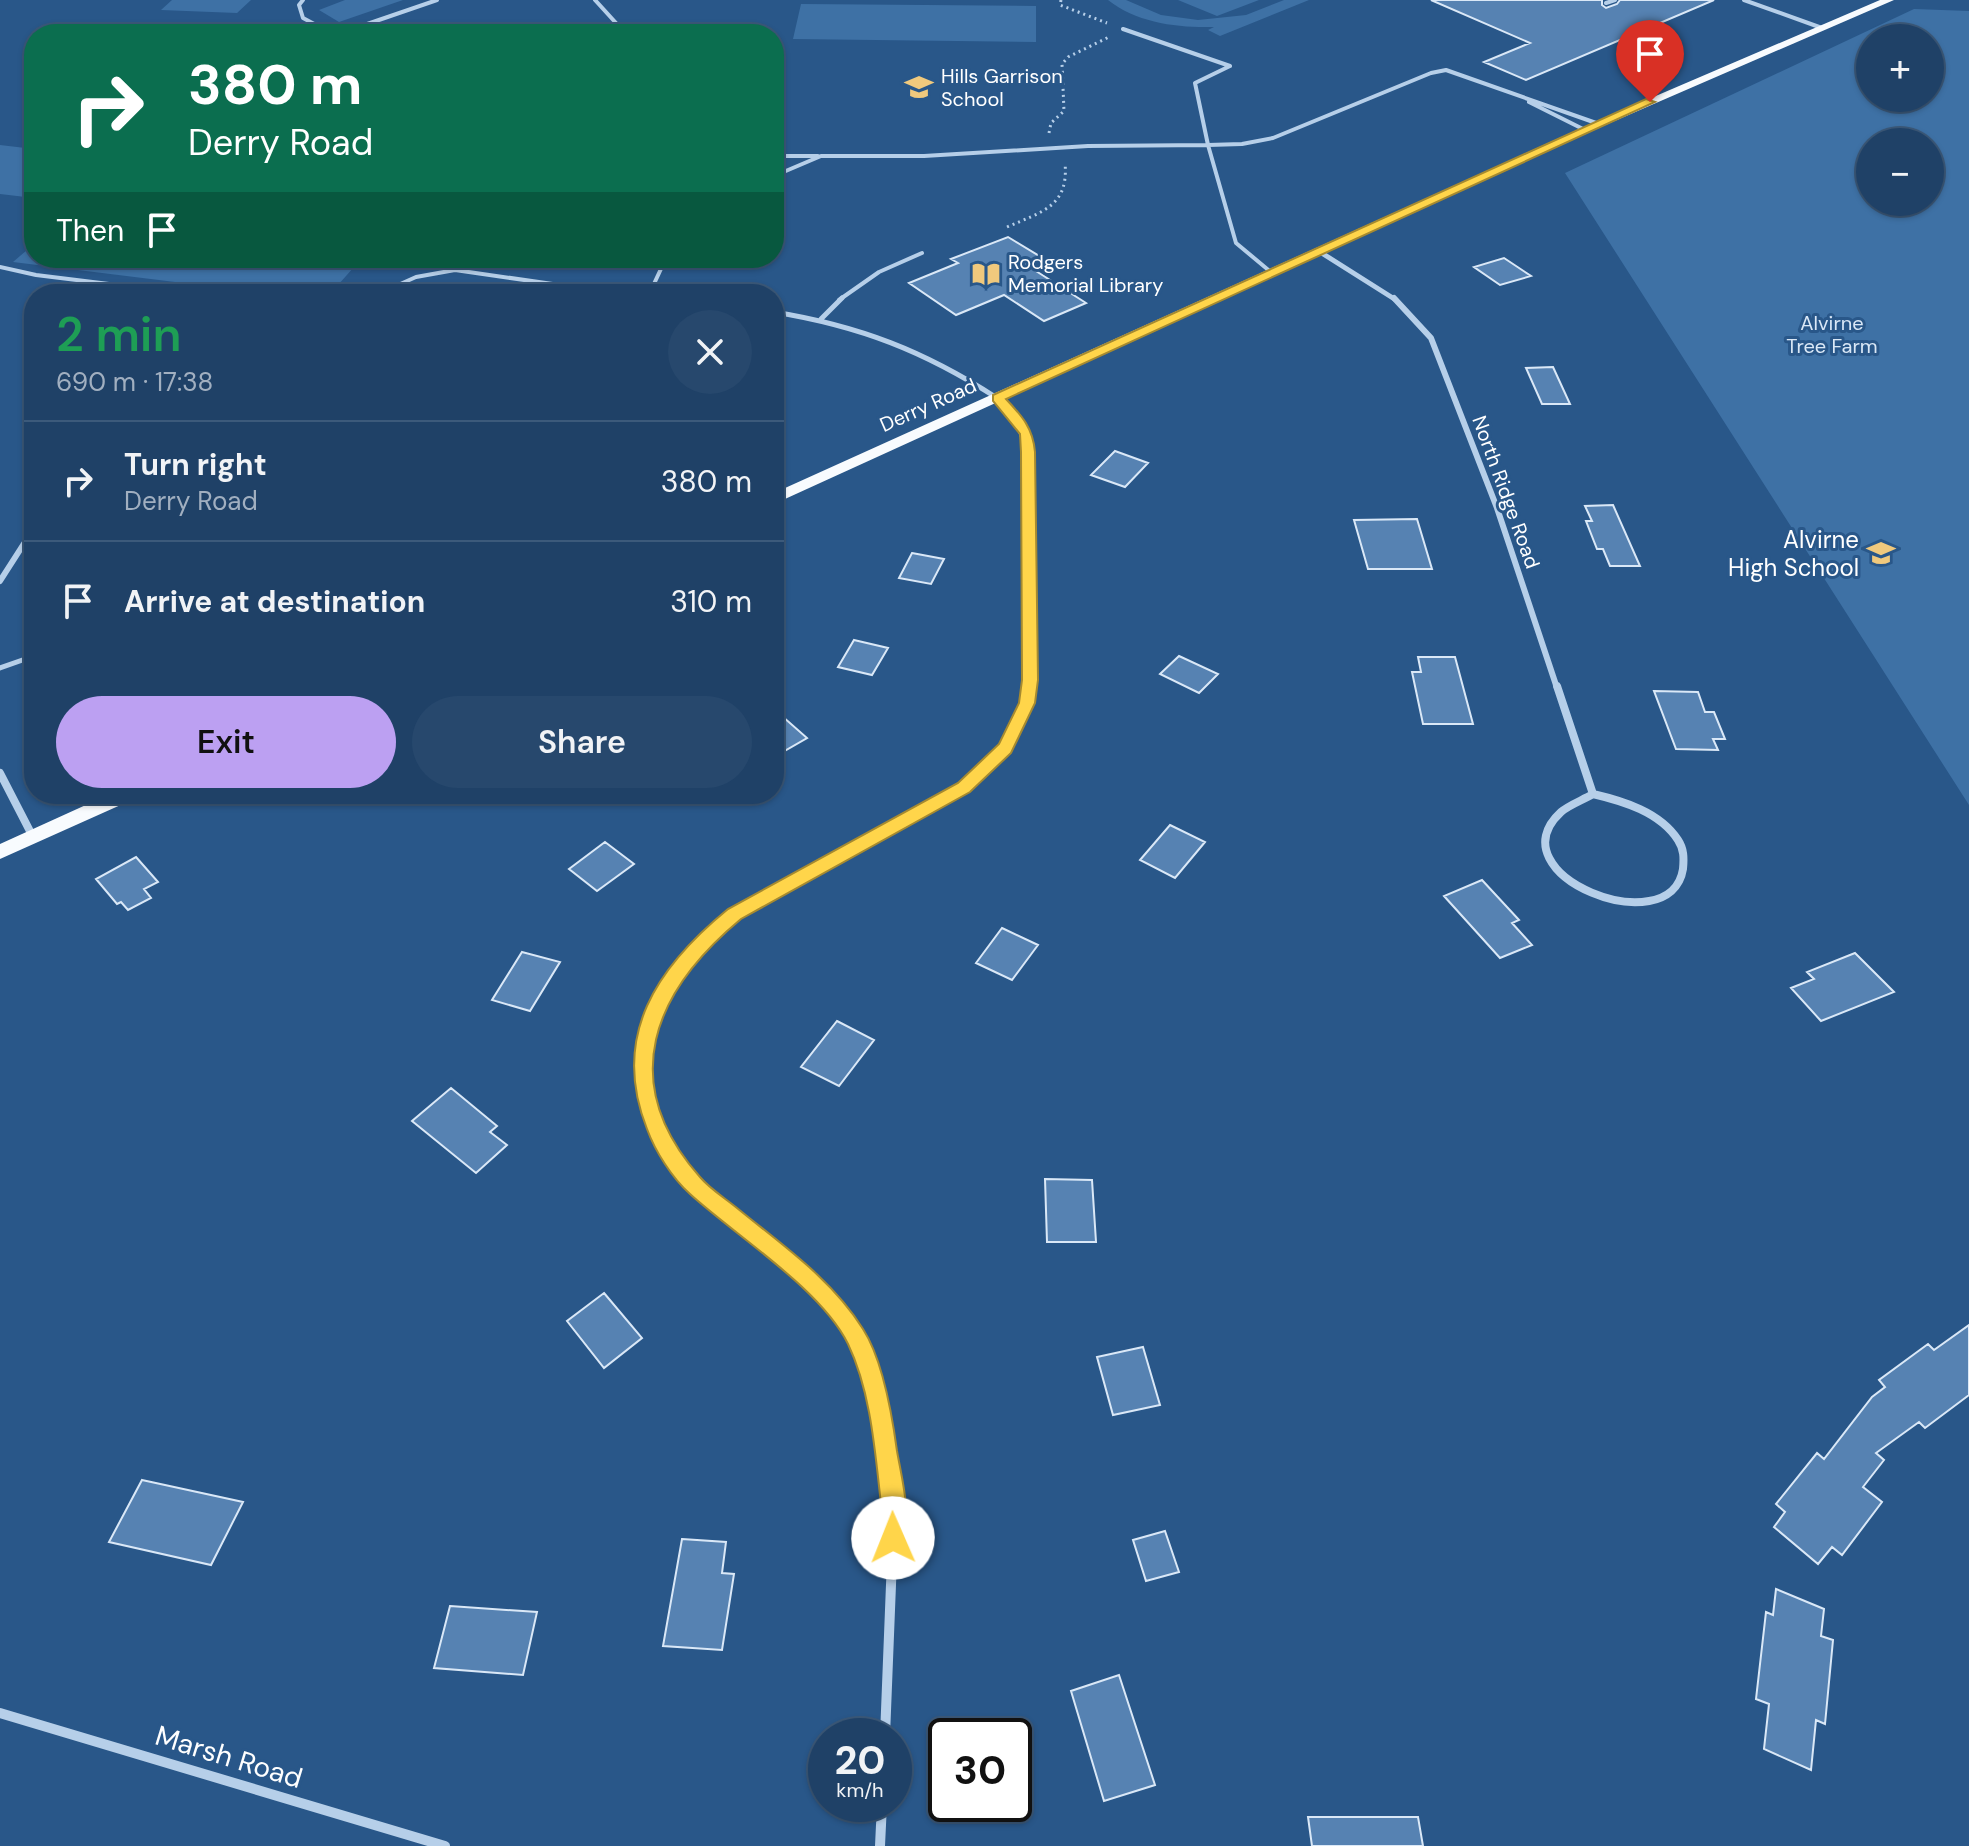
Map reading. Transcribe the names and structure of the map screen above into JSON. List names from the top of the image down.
{
  "streets": {
    "main road": ["Derry Road"],
    "street": ["North Ridge Road", "Marsh Road"]
  },
  "crossings": [
    ["Derry Road", "North Ridge Road"]
  ],
  "parks": ["Alvirne Tree Farm"],
  "places": {
    "school or university": ["Hills Garrison School", "Alvirne High School"],
    "library": ["Rodgers Memorial Library"]
  },
  "page": {
    "map_buttons": ["+", "−"],
    "turn": ["380 m", "Derry Road"],
    "then": "Then",
    "heading": ["2 min", "690 m · 17:38"],
    "list": [
      {
        "name": "Turn right",
        "note": "Derry Road",
        "value": "380 m"
      },
      {
        "name": "Arrive at destination",
        "value": "310 m"
      }
    ],
    "buttons": ["Exit", "Share"],
    "speed": "20 km/h",
    "limit": "30"
  }
}
